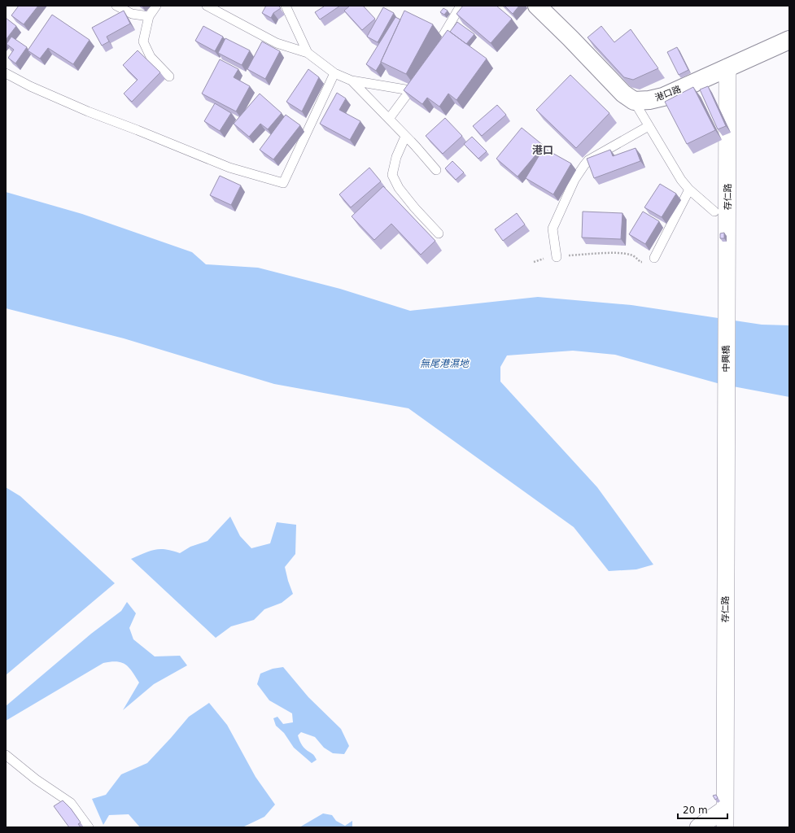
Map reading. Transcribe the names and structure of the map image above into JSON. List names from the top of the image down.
{
  "streets": {
    "street": ["港口路", "存仁路", "中興橋"]
  },
  "crossings": [
    ["港口路", "存仁路"],
    ["存仁路", "中興橋"]
  ],
  "districts": ["港口"],
  "water": ["無尾港濕地"],
  "scale_bar": "20 m"
}
